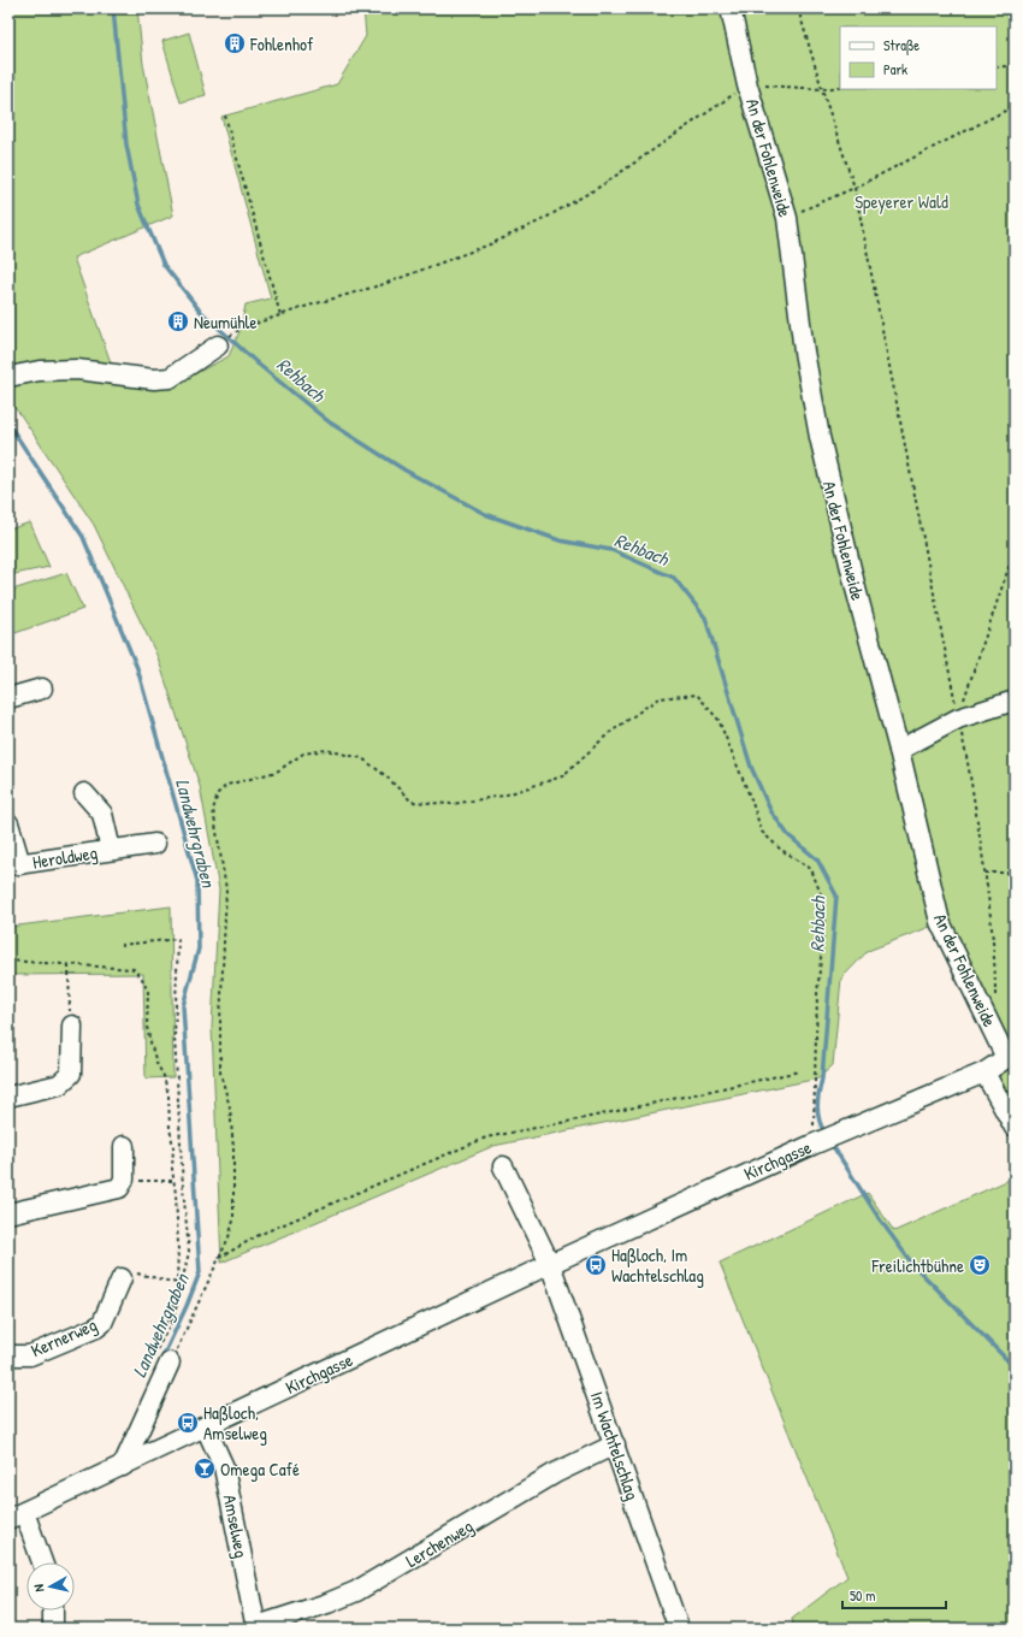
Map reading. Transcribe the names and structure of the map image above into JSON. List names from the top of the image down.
{
  "streets": {
    "street": [
      "An der Fohlenweide",
      "Heroldweg",
      "Kirchgasse",
      "Kernerweg",
      "Im Wachtelschlag",
      "Amselweg",
      "Lerchenweg"
    ]
  },
  "crossings": [
    ["An der Fohlenweide", "Kirchgasse"],
    ["Kirchgasse", "Im Wachtelschlag"],
    ["Kirchgasse", "Amselweg"],
    ["Im Wachtelschlag", "Lerchenweg"],
    ["Amselweg", "Lerchenweg"]
  ],
  "water": ["Rehbach", "Landwehrgraben"],
  "parks": ["Speyerer Wald"],
  "places": {
    "building": ["Fohlenhof", "Neumühle"],
    "bus stop": ["Haßloch, Im Wachtelschlag", "Haßloch, Amselweg"],
    "theatre": ["Freilichtbühne"],
    "bar": ["Omega Café"]
  },
  "legend": ["Straße", "Park"],
  "scale_bar": "50 m",
  "north": "left"
}
